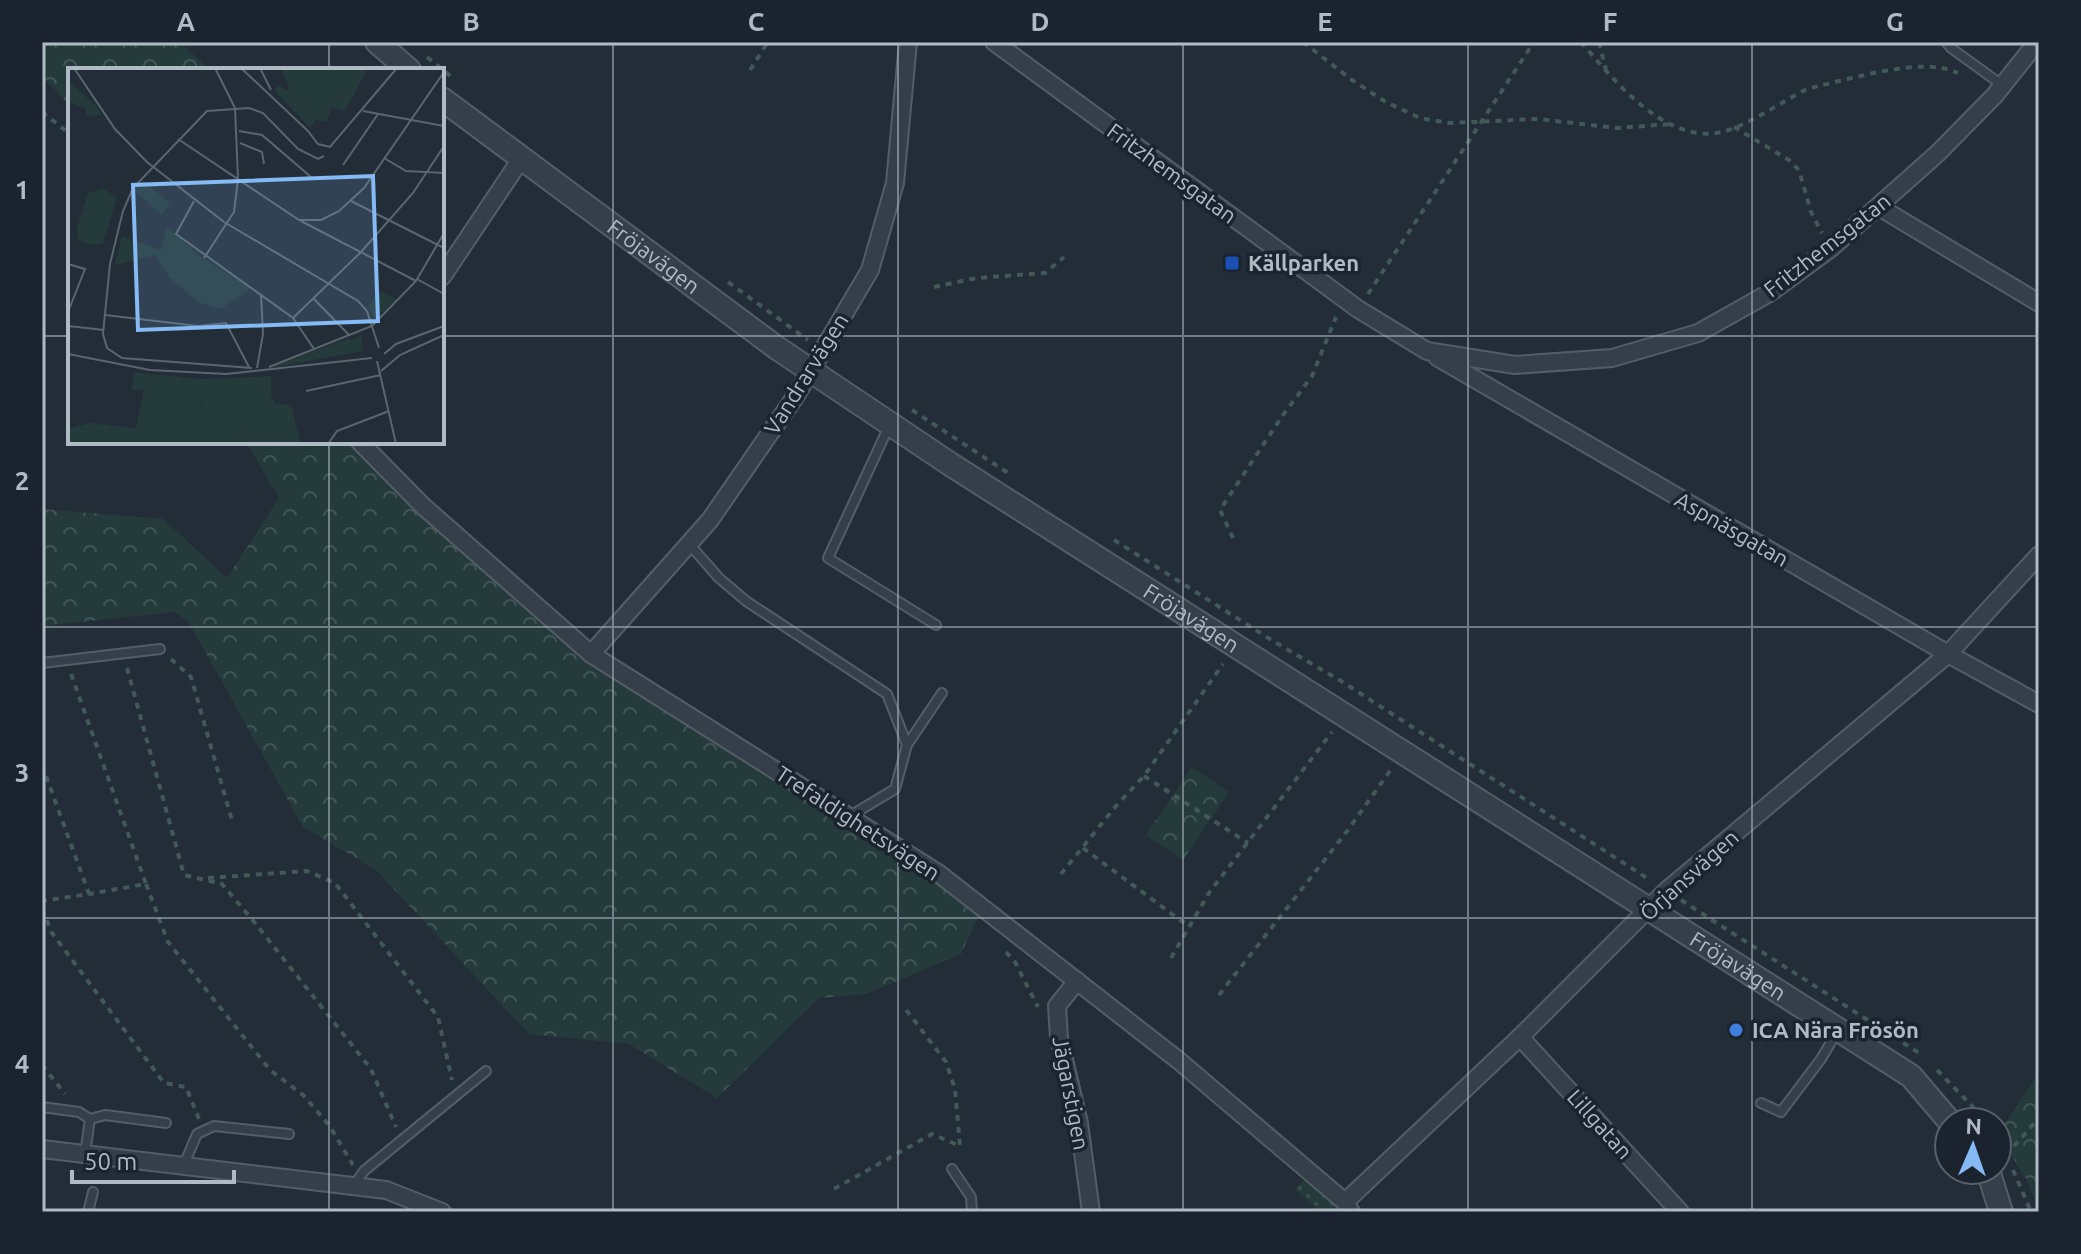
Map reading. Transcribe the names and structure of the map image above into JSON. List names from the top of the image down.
{
  "streets": {
    "street": [
      "Fritzhemsgatan",
      "Fröjavägen",
      "Vandrarvägen",
      "Aspnäsgatan",
      "Trefaldighetsvägen",
      "Örjansvägen",
      "Jägarstigen",
      "Lillgatan"
    ]
  },
  "crossings": [
    ["Fritzhemsgatan", "Aspnäsgatan"],
    ["Fröjavägen", "Vandrarvägen"],
    ["Fröjavägen", "Örjansvägen"],
    ["Vandrarvägen", "Trefaldighetsvägen"],
    ["Aspnäsgatan", "Örjansvägen"],
    ["Trefaldighetsvägen", "Örjansvägen"],
    ["Trefaldighetsvägen", "Jägarstigen"],
    ["Örjansvägen", "Lillgatan"]
  ],
  "places": {
    "transit": ["Källparken"],
    "other": ["ICA Nära Frösön"]
  },
  "scale_bar": "50 m",
  "north": "top",
  "grid": {
    "columns": [
      "A",
      "B",
      "C",
      "D",
      "E",
      "F",
      "G"
    ],
    "rows": [
      "1",
      "2",
      "3",
      "4"
    ]
  }
}
